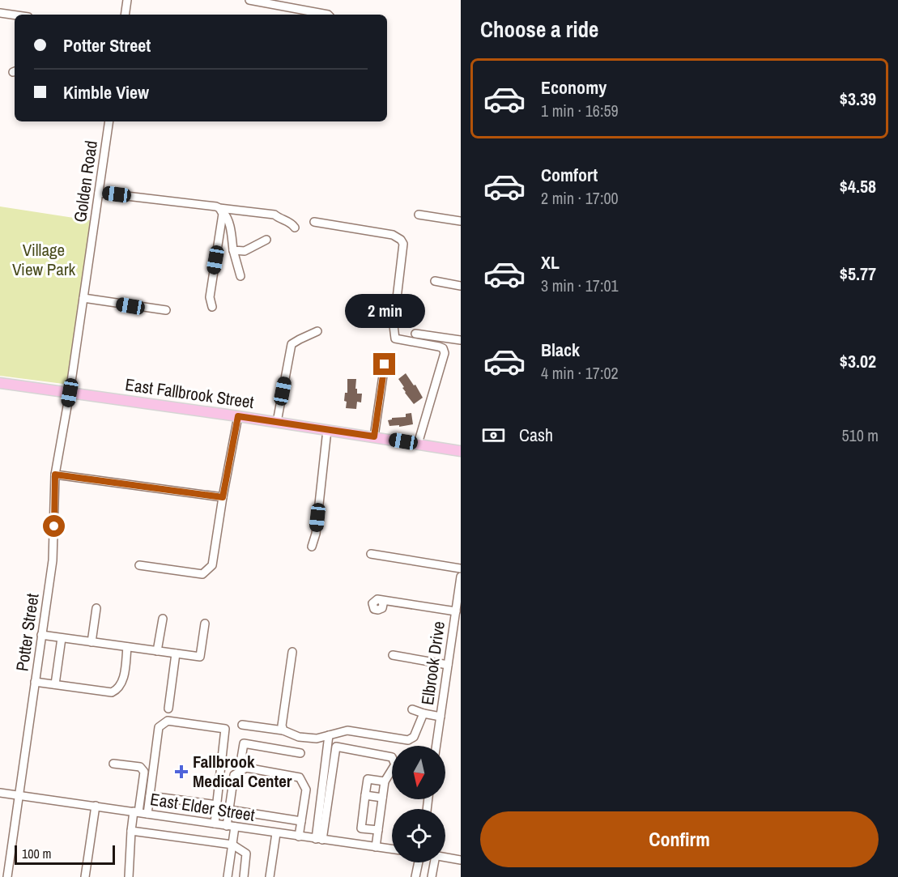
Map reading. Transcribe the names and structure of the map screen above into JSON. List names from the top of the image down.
{
  "streets": {
    "main road": ["East Fallbrook Street"],
    "street": [
      "Golden Road",
      "Potter Street",
      "Elbrook Drive",
      "East Elder Street"
    ]
  },
  "crossings": [
    ["Golden Road", "East Fallbrook Street"],
    ["Golden Road", "Potter Street"],
    ["East Fallbrook Street", "Potter Street"],
    ["Potter Street", "East Elder Street"]
  ],
  "parks": ["Village View Park"],
  "places": {
    "health": ["Fallbrook Medical Center"]
  },
  "scale_bar": "100 m",
  "north": "bottom",
  "page": {
    "heading": "Choose a ride",
    "banner": ["Potter Street", "Kimble View"],
    "list": [
      {
        "name": "Economy",
        "note": "1 min · 16:59",
        "value": "$3.39"
      },
      {
        "name": "Comfort",
        "note": "2 min · 17:00",
        "value": "$4.58"
      },
      {
        "name": "XL",
        "note": "3 min · 17:01",
        "value": "$5.77"
      },
      {
        "name": "Black",
        "note": "4 min · 17:02",
        "value": "$3.02"
      }
    ],
    "bubble": "2 min",
    "pay": ["Cash", "510 m"],
    "buttons": "Confirm",
    "scale": "100 m"
  }
}
